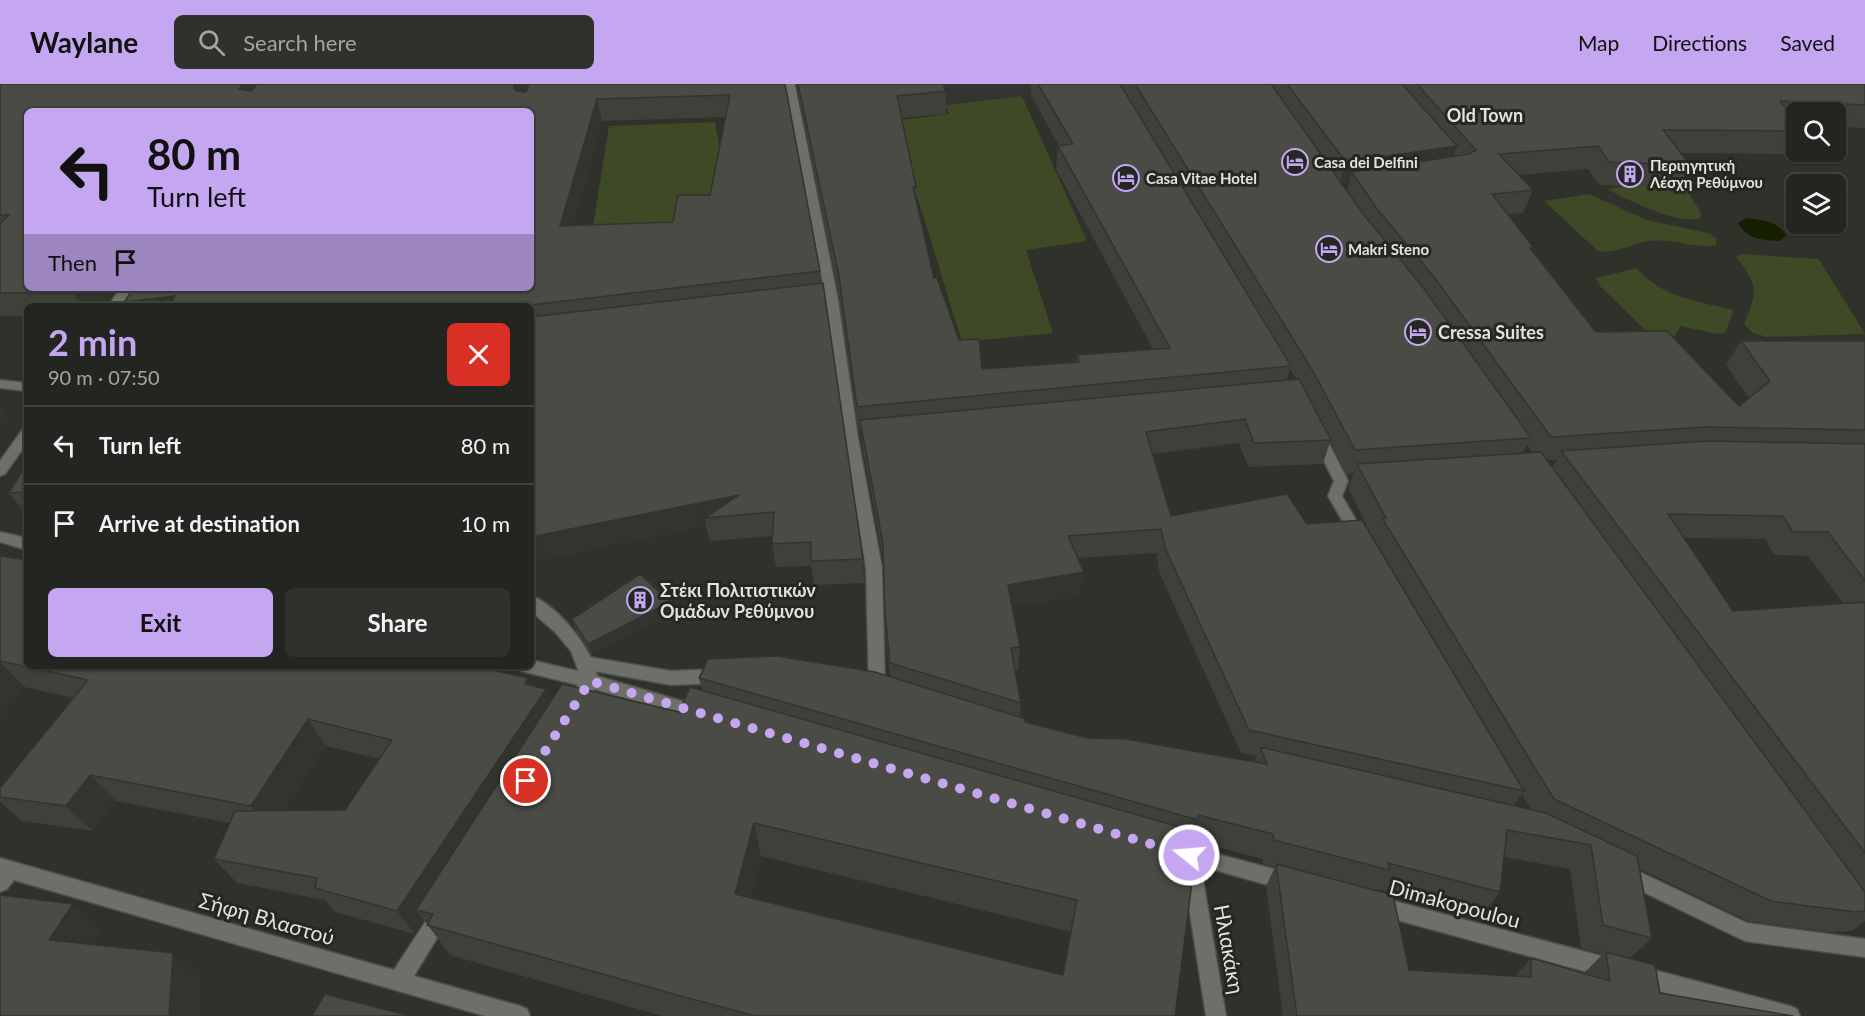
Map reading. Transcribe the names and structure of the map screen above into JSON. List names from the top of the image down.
{
  "streets": {
    "street": ["Dimakopoulou", "Σήφη Βλαστού", "Ηλιακάκη"]
  },
  "districts": ["Old Town"],
  "places": {
    "hotel": [
      "Casa dei Delfini",
      "Casa Vitae Hotel",
      "Makri Steno",
      "Cressa Suites"
    ],
    "building": ["Περιηγητική Λέσχη Ρεθύμνου", "Στέκι Πολιτιστικών Ομάδων Ρεθύμνου"]
  },
  "page": {
    "header": "Waylane",
    "search": "Search here",
    "nav": ["Map", "Directions", "Saved"],
    "turn": ["80 m", "Turn left"],
    "then": "Then",
    "heading": ["2 min", "90 m · 07:50"],
    "list": [
      {
        "name": "Turn left",
        "value": "80 m"
      },
      {
        "name": "Arrive at destination",
        "value": "10 m"
      }
    ],
    "buttons": ["Exit", "Share"]
  }
}
